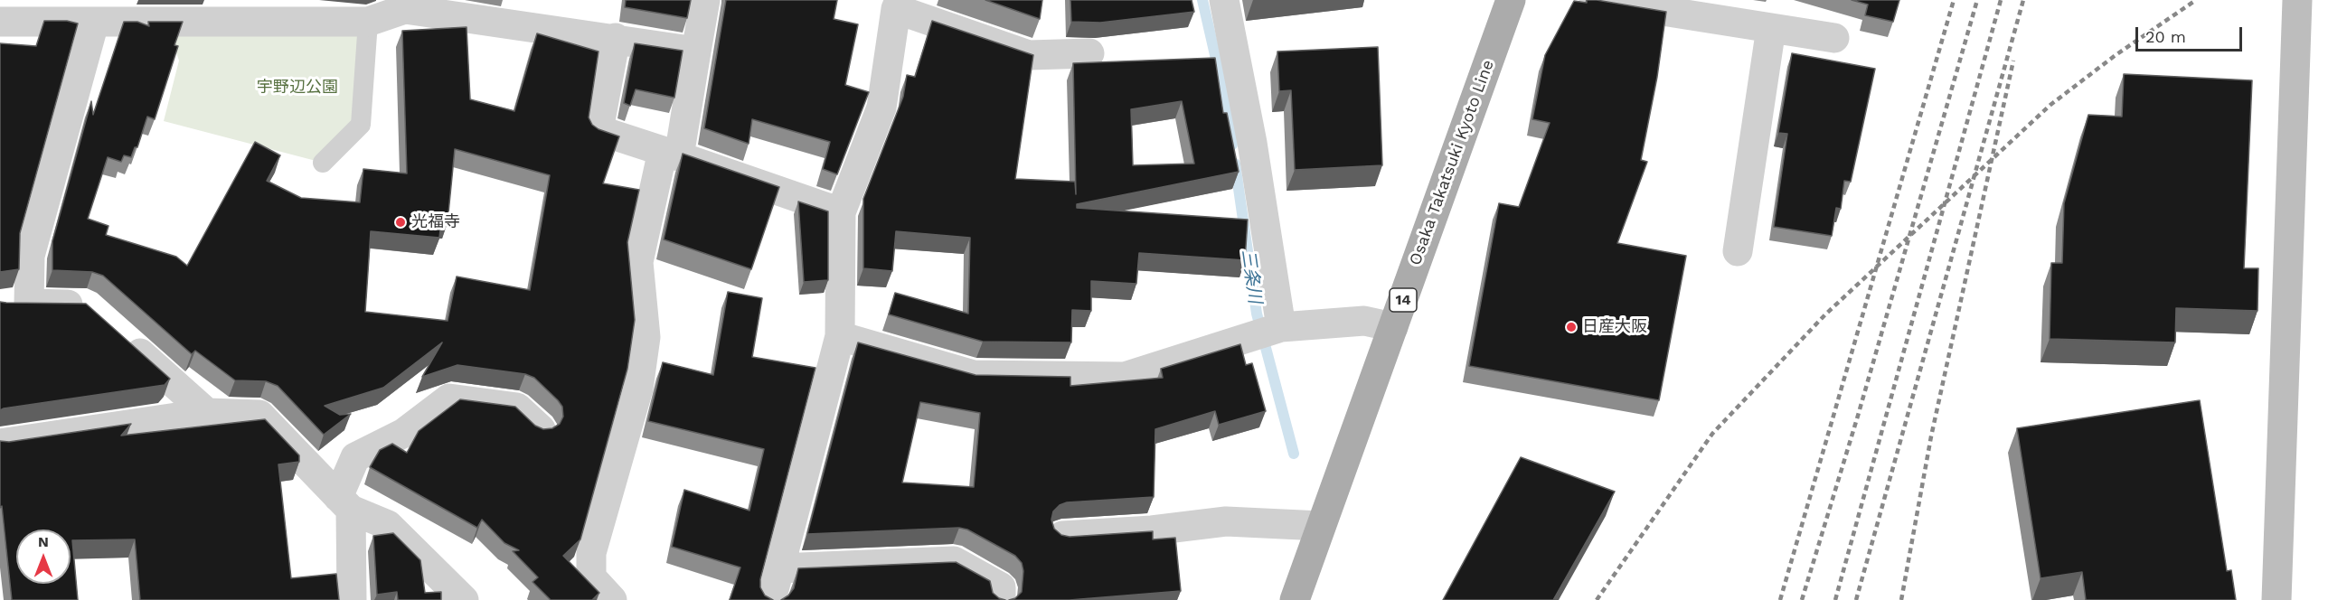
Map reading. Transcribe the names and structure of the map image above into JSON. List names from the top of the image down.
{
  "streets": {
    "main road": ["Osaka Takatsuki Kyoto Line", "14"]
  },
  "water": ["三条川"],
  "parks": ["宇野辺公園"],
  "places": ["光福寺", "日産大阪"],
  "scale_bar": "20 m",
  "north": "top"
}
